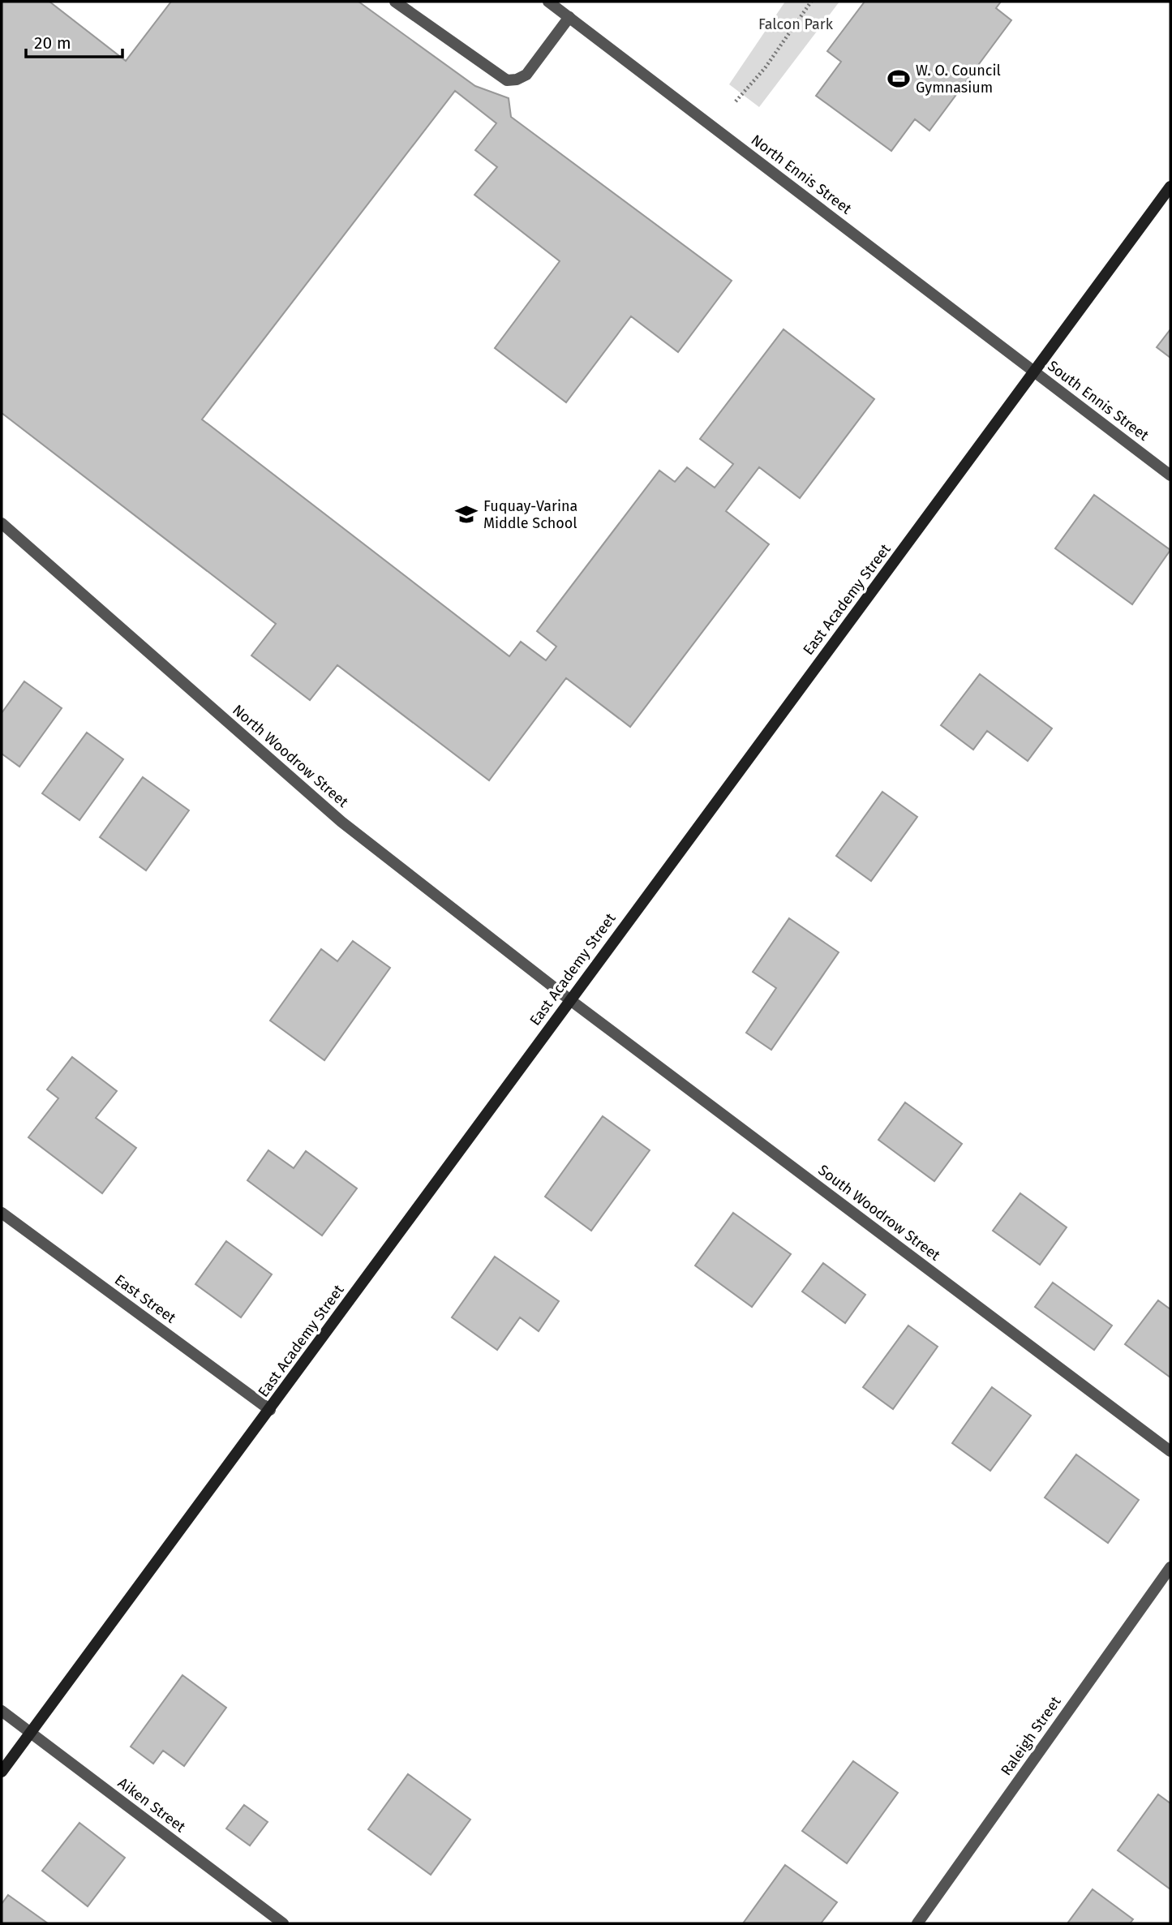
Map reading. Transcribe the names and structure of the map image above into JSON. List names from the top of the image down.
{
  "streets": {
    "street": [
      "North Ennis Street",
      "South Ennis Street",
      "East Academy Street",
      "North Woodrow Street",
      "South Woodrow Street",
      "East Street",
      "Raleigh Street",
      "Aiken Street"
    ]
  },
  "crossings": [
    ["North Ennis Street", "South Ennis Street"],
    ["North Ennis Street", "East Academy Street"],
    ["South Ennis Street", "East Academy Street"],
    ["East Academy Street", "North Woodrow Street"],
    ["East Academy Street", "South Woodrow Street"],
    ["East Academy Street", "East Street"],
    ["East Academy Street", "Aiken Street"],
    ["North Woodrow Street", "South Woodrow Street"]
  ],
  "parks": ["Falcon Park"],
  "places": {
    "sports": ["W. O. Council Gymnasium"],
    "school or university": ["Fuquay-Varina Middle School"]
  },
  "scale_bar": "20 m"
}
